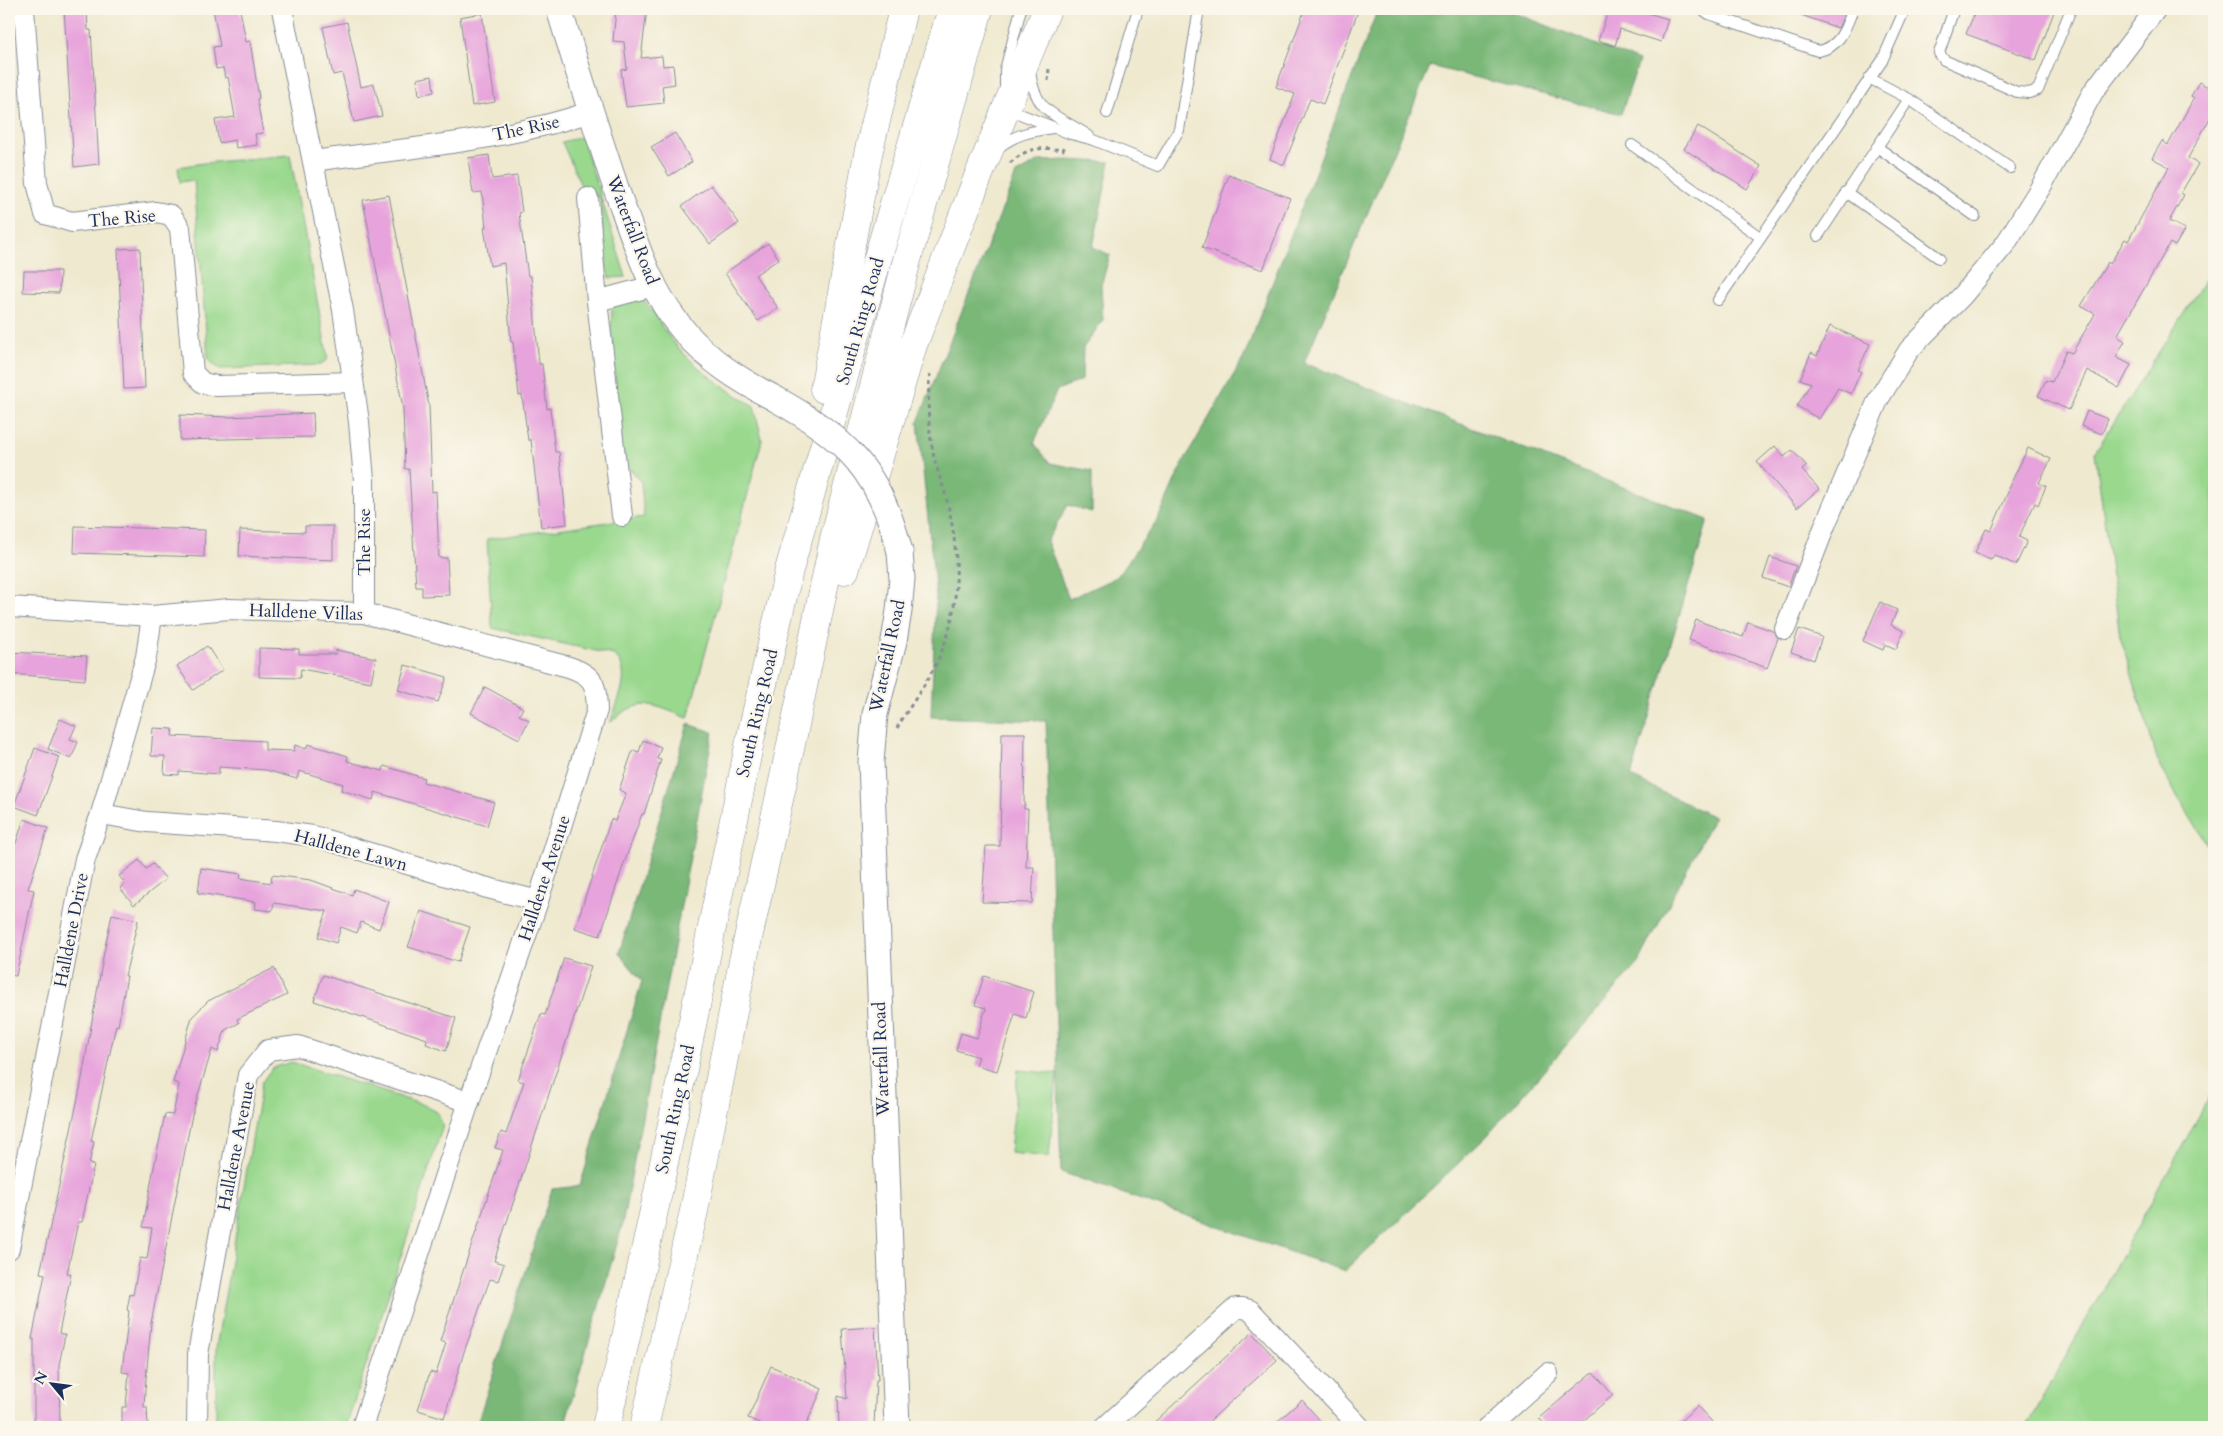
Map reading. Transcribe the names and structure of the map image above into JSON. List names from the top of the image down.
{
  "streets": {
    "highway": ["South Ring Road"],
    "street": [
      "The Rise",
      "Waterfall Road",
      "Halldene Villas",
      "Halldene Lawn",
      "Halldene Avenue",
      "Halldene Drive"
    ]
  },
  "crossings": [
    ["The Rise", "Waterfall Road"],
    ["The Rise", "Halldene Villas"],
    ["Halldene Villas", "Halldene Avenue"],
    ["Halldene Villas", "Halldene Drive"],
    ["Halldene Lawn", "Halldene Avenue"],
    ["Halldene Lawn", "Halldene Drive"]
  ],
  "north": "top left"
}
